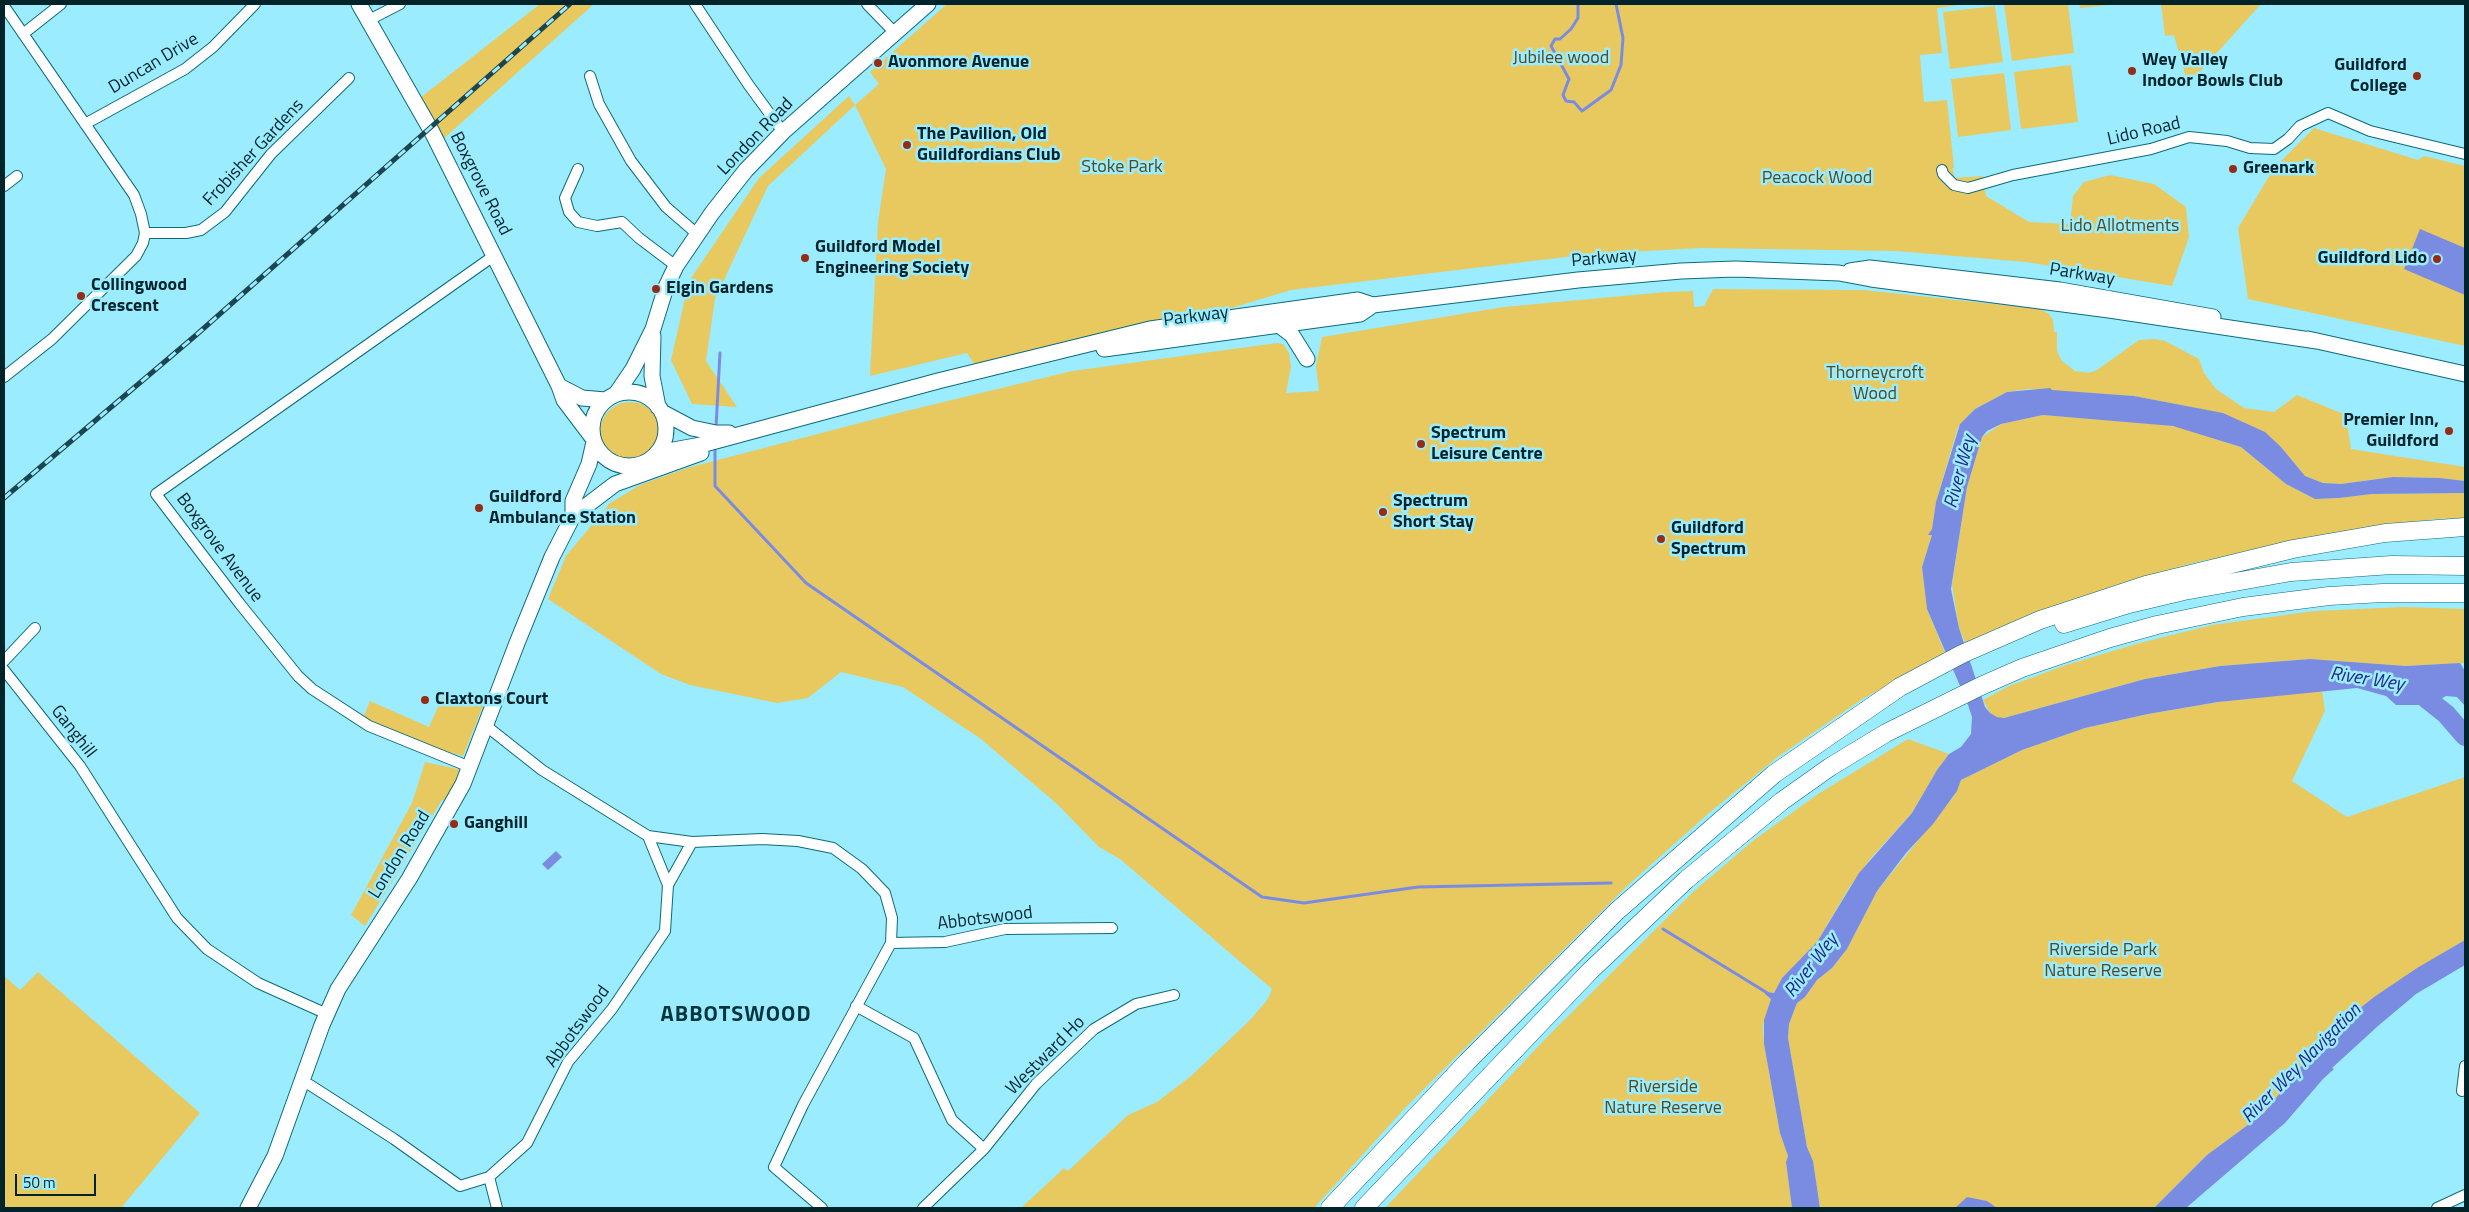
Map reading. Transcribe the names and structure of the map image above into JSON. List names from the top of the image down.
{
  "streets": {
    "main road": ["London Road", "Boxgrove Road", "Parkway"],
    "street": [
      "Duncan Drive",
      "Lido Road",
      "Frobisher Gardens",
      "Boxgrove Avenue",
      "Ganghill",
      "Abbotswood",
      "Westward Ho"
    ]
  },
  "crossings": [
    ["London Road", "Boxgrove Road"],
    ["London Road", "Boxgrove Avenue"],
    ["London Road", "Ganghill"],
    ["London Road", "Abbotswood"],
    ["Boxgrove Road", "Boxgrove Avenue"]
  ],
  "districts": ["ABBOTSWOOD"],
  "water": ["River Wey", "River Wey Navigation"],
  "parks": [
    "Jubilee wood",
    "Stoke Park",
    "Peacock Wood",
    "Lido Allotments",
    "Thorneycroft Wood",
    "Riverside Park Nature Reserve",
    "Riverside Nature Reserve"
  ],
  "places": [
    "Avonmore Avenue",
    "Wey Valley Indoor Bowls Club",
    "Guildford College",
    "The Pavilion, Old Guildfordians Club",
    "Greenark",
    "Guildford Model Engineering Society",
    "Guildford Lido",
    "Elgin Gardens",
    "Collingwood Crescent",
    "Premier Inn, Guildford",
    "Spectrum Leisure Centre",
    "Guildford Ambulance Station",
    "Spectrum Short Stay",
    "Guildford Spectrum",
    "Claxtons Court",
    "Ganghill"
  ],
  "scale_bar": "50 m"
}
